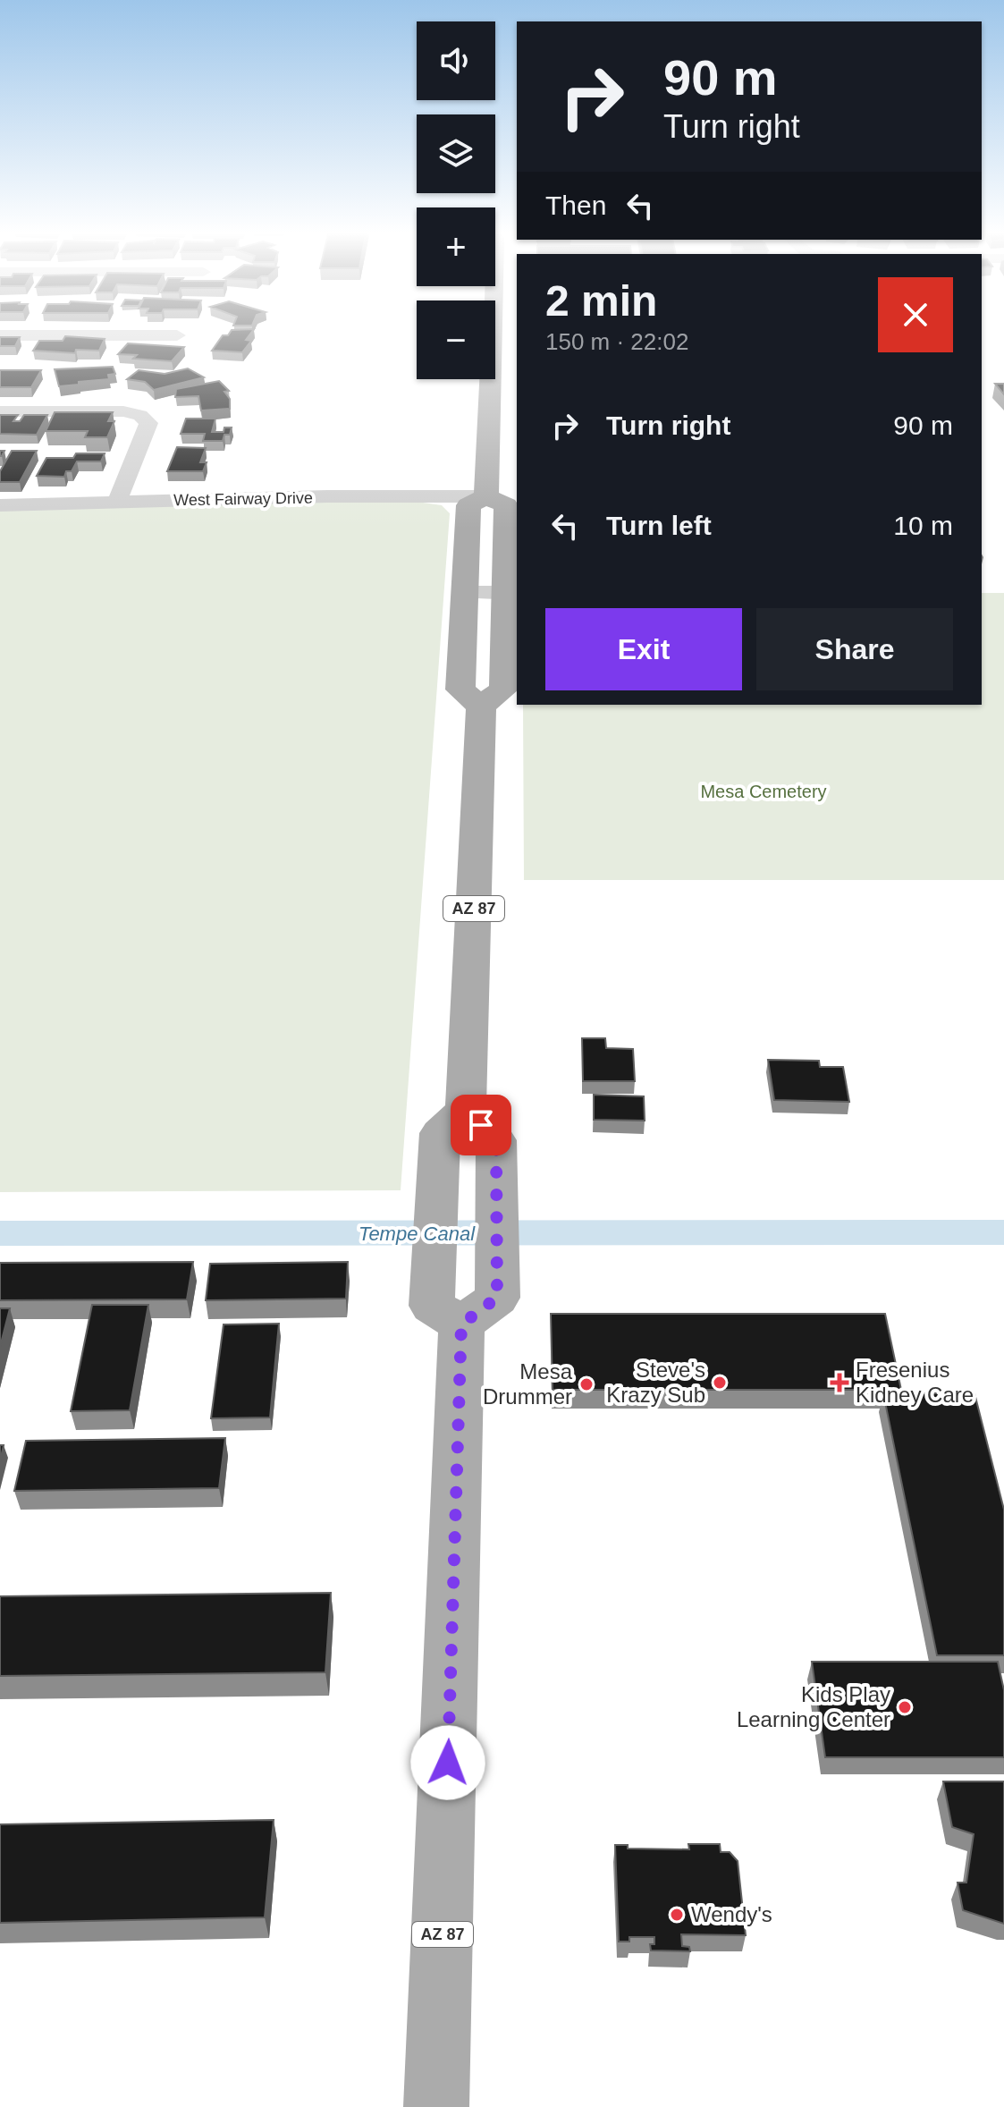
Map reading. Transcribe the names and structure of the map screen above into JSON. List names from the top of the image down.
{
  "streets": {
    "main road": ["AZ 87"],
    "street": ["West Fairway Drive"]
  },
  "water": ["Tempe Canal"],
  "parks": ["Mesa Cemetery"],
  "places": {
    "other": [
      "Steve's Krazy Sub",
      "Mesa Drummer",
      "Kids Play Learning Center",
      "Wendy's"
    ],
    "health": ["Fresenius Kidney Care"]
  },
  "page": {
    "map_buttons": ["+", "−"],
    "turn": ["90 m", "Turn right"],
    "then": "Then",
    "heading": ["2 min", "150 m · 22:02"],
    "list": [
      {
        "name": "Turn right",
        "value": "90 m"
      },
      {
        "name": "Turn left",
        "value": "10 m"
      }
    ],
    "buttons": ["Exit", "Share"]
  }
}
